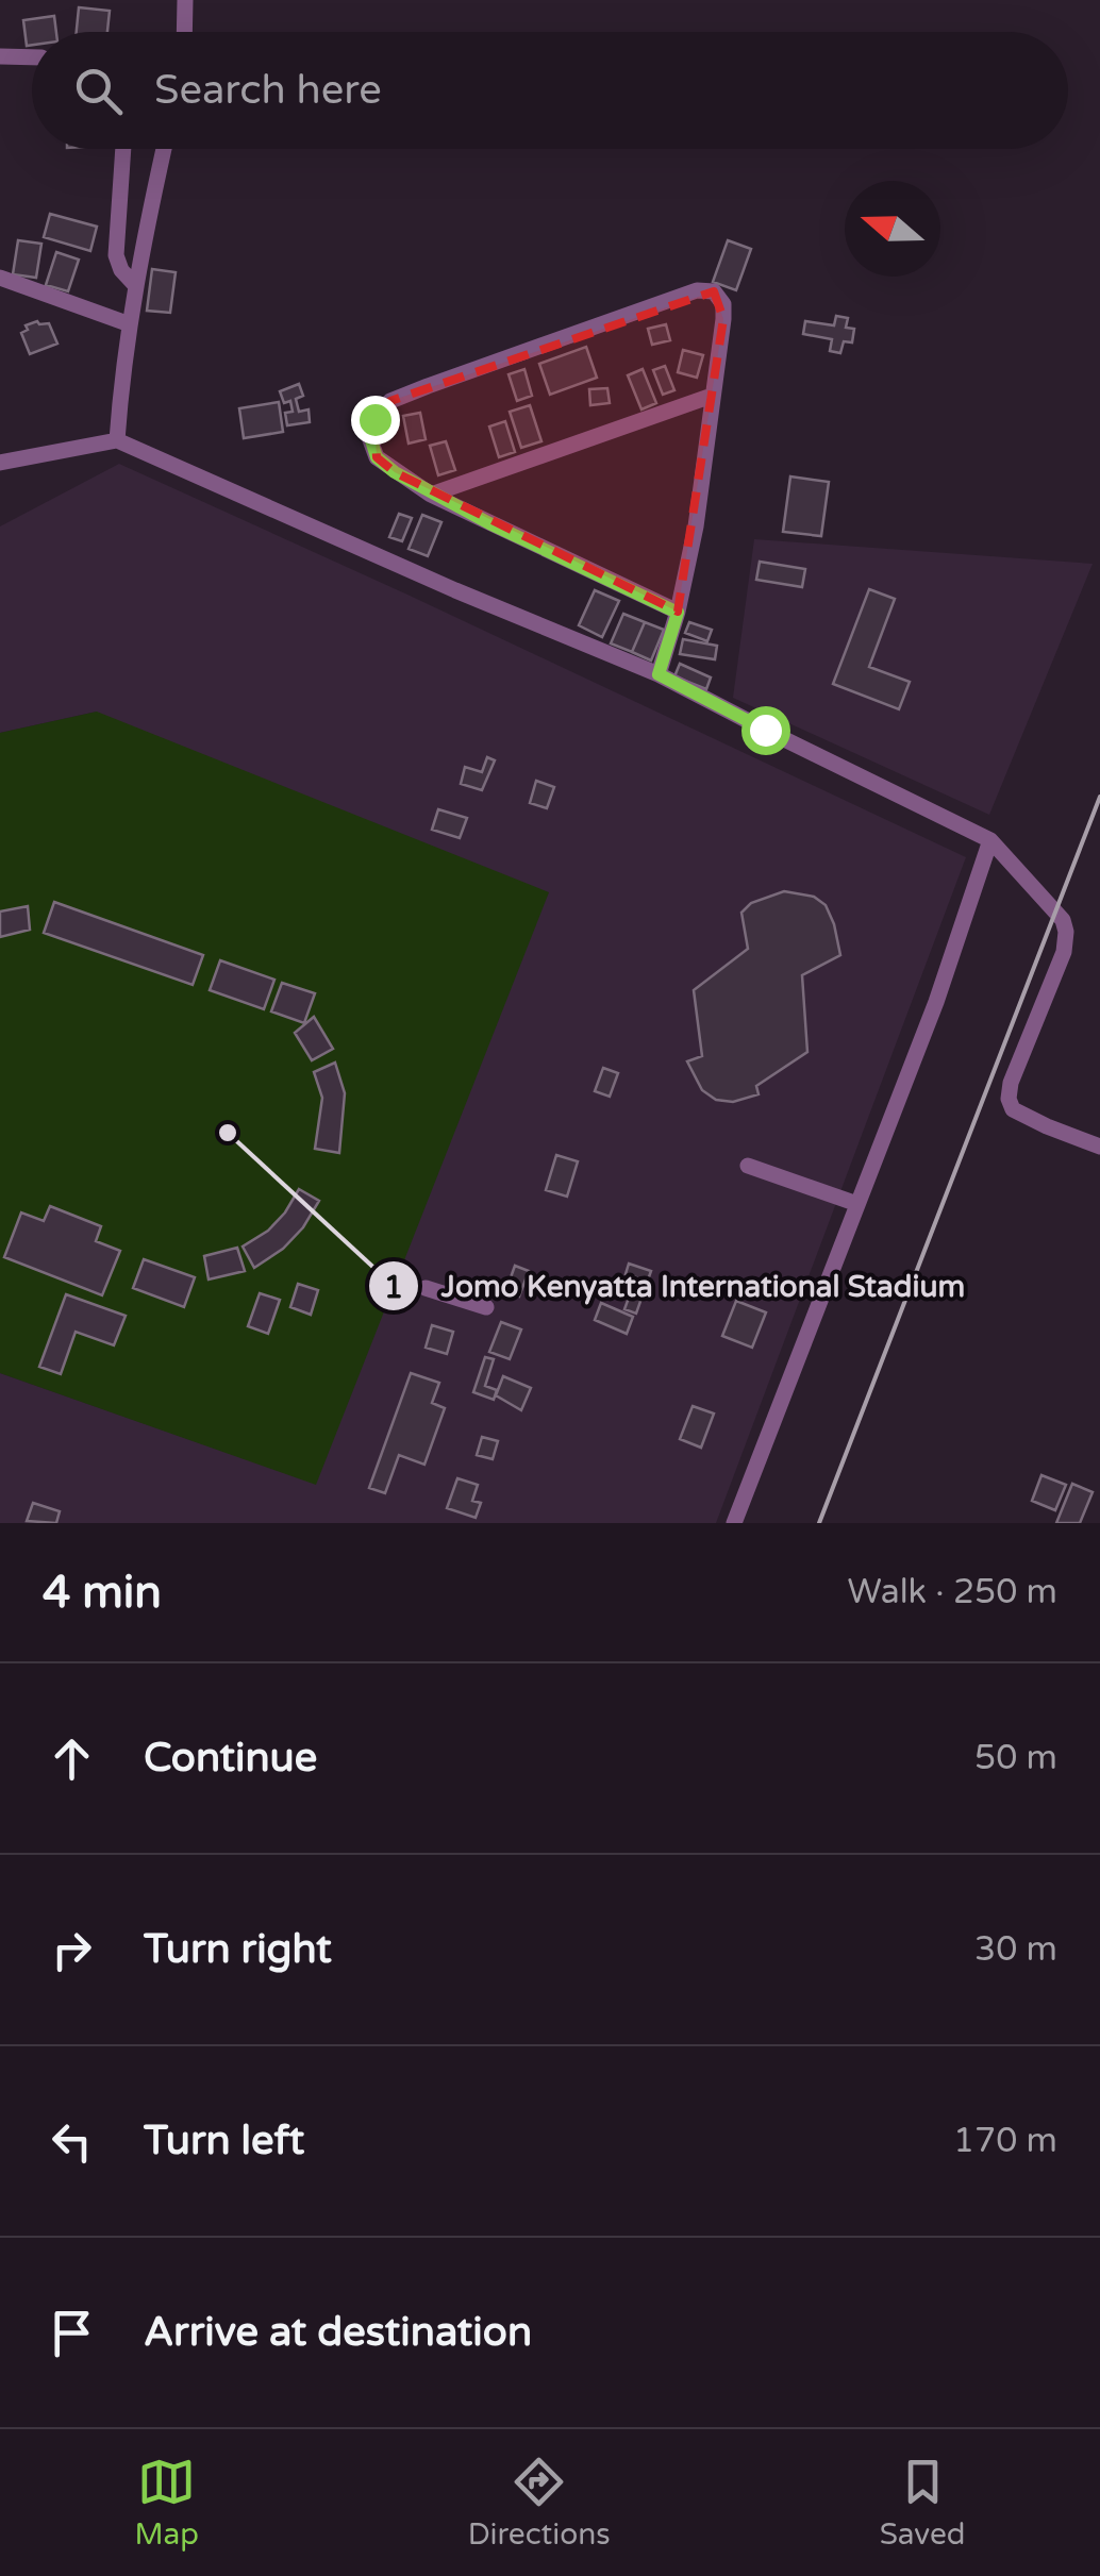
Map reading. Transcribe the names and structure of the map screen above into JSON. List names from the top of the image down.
{
  "places": ["Jomo Kenyatta International Stadium"],
  "north": "left",
  "page": {
    "search": "Search here",
    "heading": ["4 min", "Walk · 250 m"],
    "list": [
      ["Continue", "50 m"],
      ["Turn right", "30 m"],
      ["Turn left", "170 m"],
      "Arrive at destination"
    ],
    "nav": ["Map", "Directions", "Saved"]
  }
}
